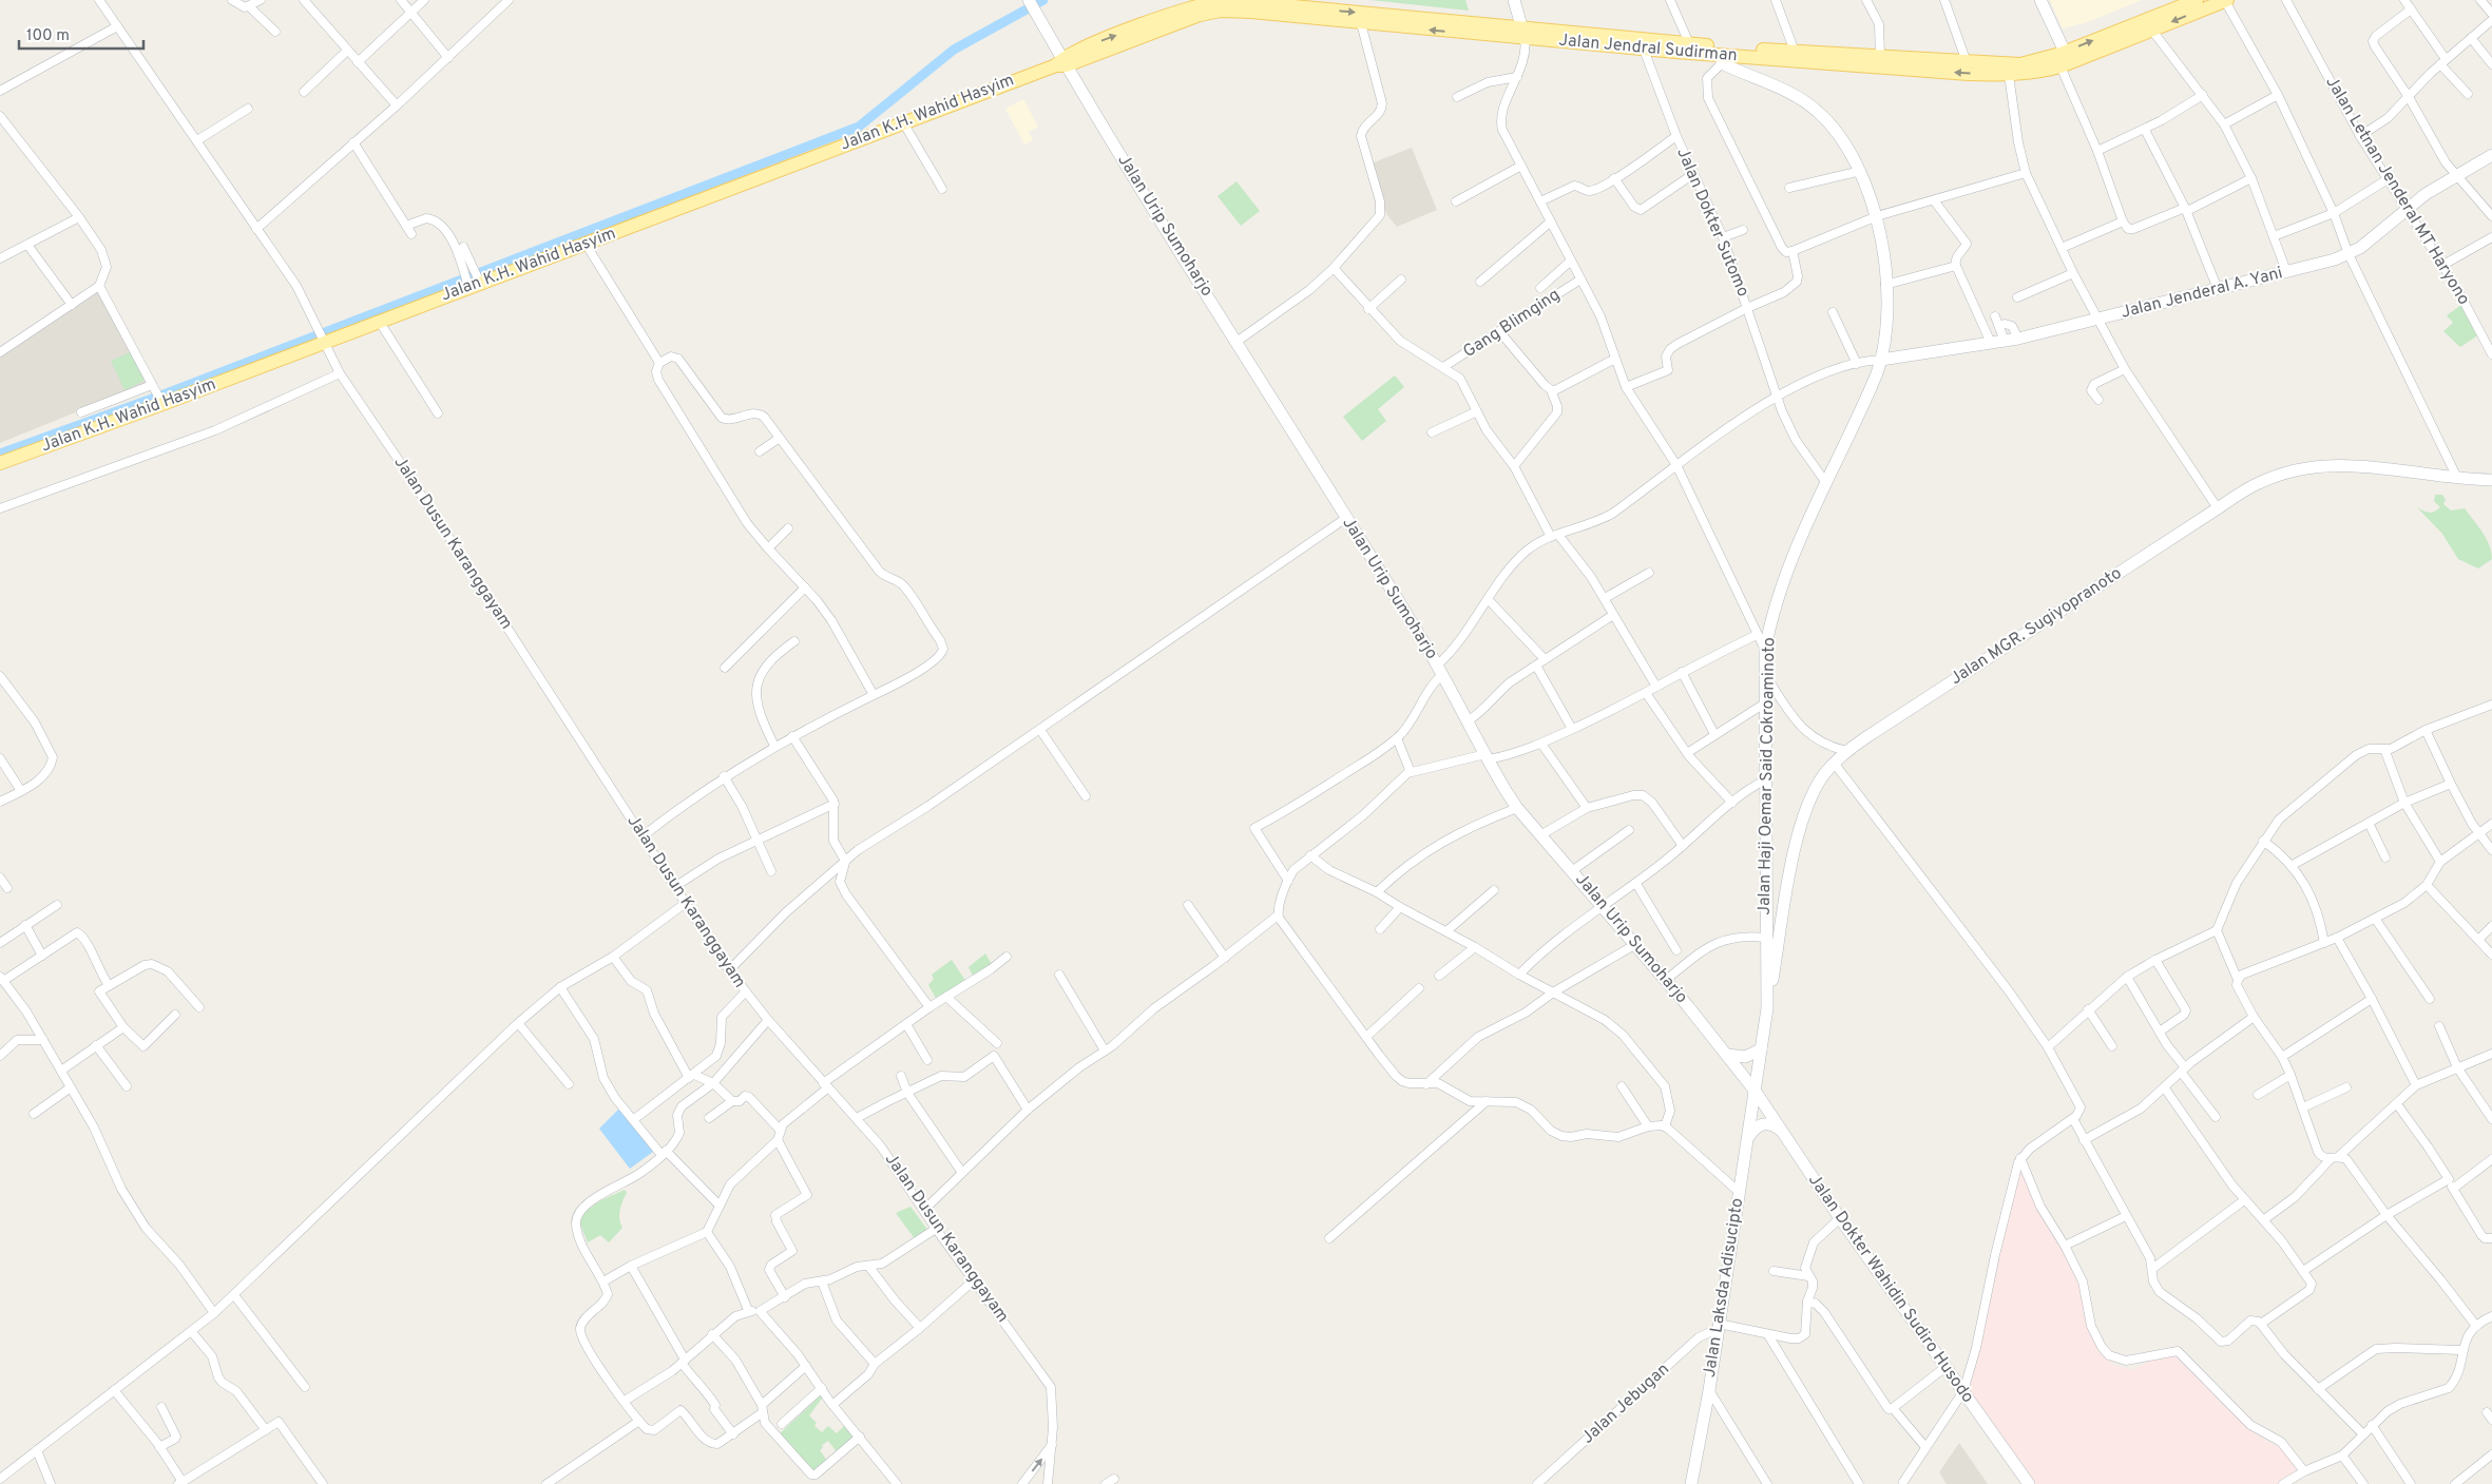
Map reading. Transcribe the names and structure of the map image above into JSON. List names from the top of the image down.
{
  "streets": {
    "main road": [
      "Jalan Jendral Sudirman",
      "Jalan K.H. Wahid Hasyim",
      "Jalan Urip Sumoharjo",
      "Jalan Jenderal A. Yani",
      "Jalan MGR. Sugiyopranoto",
      "Jalan Haji Oemar Said Cokroaminoto",
      "Jalan Laksda Adisucipto",
      "Jalan Dokter Wahidin Sudiro Husodo"
    ],
    "street": [
      "Jalan Letnan Jenderal MT Haryono",
      "Jalan Dokter Sutomo",
      "Gang Blimging",
      "Jalan Dusun Karanggayam",
      "Jalan Jebugan"
    ]
  },
  "crossings": [
    ["Jalan Jendral Sudirman", "Jalan K.H. Wahid Hasyim"],
    ["Jalan Jendral Sudirman", "Jalan Dokter Sutomo"],
    ["Jalan Jendral Sudirman", "Jalan Urip Sumoharjo"],
    ["Jalan Jendral Sudirman", "Jalan Haji Oemar Said Cokroaminoto"],
    ["Jalan K.H. Wahid Hasyim", "Jalan Urip Sumoharjo"],
    ["Jalan K.H. Wahid Hasyim", "Jalan Dusun Karanggayam"],
    ["Jalan Letnan Jenderal MT Haryono", "Jalan Jenderal A. Yani"],
    ["Jalan Dokter Sutomo", "Jalan Haji Oemar Said Cokroaminoto"],
    ["Jalan Urip Sumoharjo", "Jalan Haji Oemar Said Cokroaminoto"],
    ["Jalan Urip Sumoharjo", "Jalan Laksda Adisucipto"],
    ["Jalan Urip Sumoharjo", "Jalan Dokter Wahidin Sudiro Husodo"],
    ["Jalan Jenderal A. Yani", "Jalan Haji Oemar Said Cokroaminoto"],
    ["Jalan MGR. Sugiyopranoto", "Jalan Haji Oemar Said Cokroaminoto"],
    ["Jalan Haji Oemar Said Cokroaminoto", "Jalan Laksda Adisucipto"],
    ["Jalan Haji Oemar Said Cokroaminoto", "Jalan Dokter Wahidin Sudiro Husodo"],
    ["Jalan Laksda Adisucipto", "Jalan Dokter Wahidin Sudiro Husodo"],
    ["Jalan Laksda Adisucipto", "Jalan Jebugan"]
  ],
  "scale_bar": "100 m"
}
